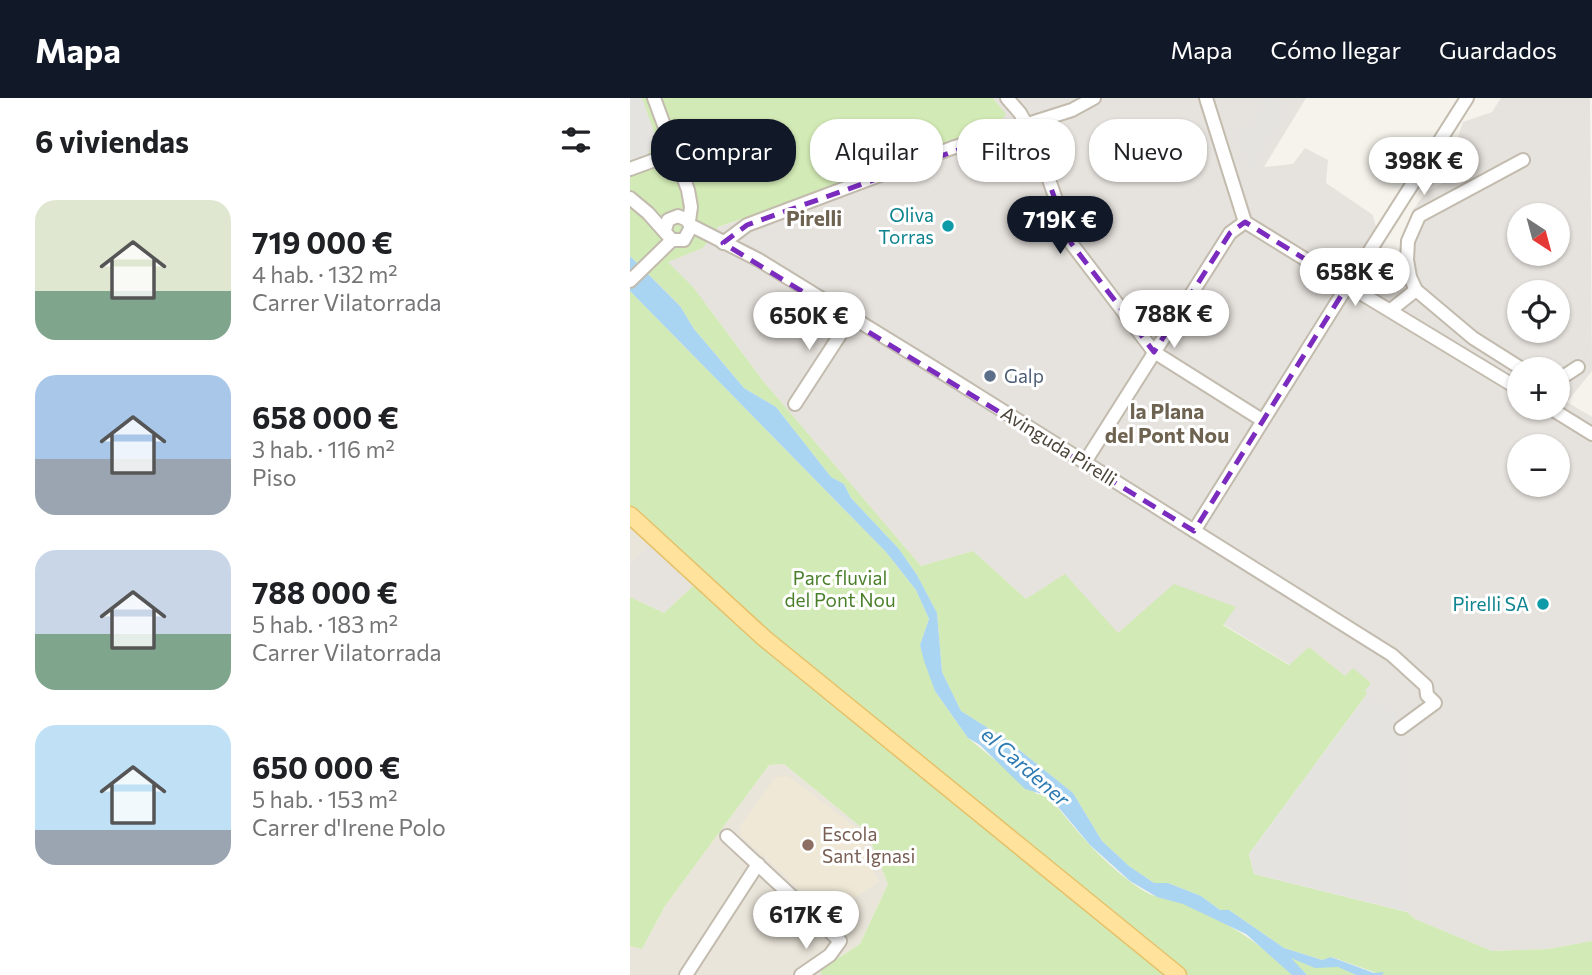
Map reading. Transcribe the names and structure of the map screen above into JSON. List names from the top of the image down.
{
  "streets": {
    "street": ["Avinguda Pirelli"]
  },
  "districts": ["Pirelli", "la Plana del Pont Nou"],
  "water": ["el Cardener"],
  "parks": ["Parc fluvial del Pont Nou"],
  "places": [
    "Oliva Torras",
    "Galp",
    "Pirelli SA",
    "Escola Sant Ignasi"
  ],
  "north": "bottom right",
  "page": {
    "header": "Mapa",
    "nav": ["Mapa", "Cómo llegar", "Guardados"],
    "heading": "6 viviendas",
    "chip": [
      "Comprar",
      "Alquilar",
      "Filtros",
      "Nuevo"
    ],
    "price": [
      "398K €",
      "719K €",
      "658K €",
      "788K €",
      "650K €",
      "617K €"
    ],
    "list": [
      {
        "name": "719 000 €",
        "note": "4 hab. · 132 m² · Carrer Vilatorrada"
      },
      {
        "name": "658 000 €",
        "note": "3 hab. · 116 m² · Piso"
      },
      {
        "name": "788 000 €",
        "note": "5 hab. · 183 m² · Carrer Vilatorrada"
      },
      {
        "name": "650 000 €",
        "note": "5 hab. · 153 m² · Carrer d'Irene Polo"
      }
    ],
    "map_buttons": ["+", "−"]
  }
}
